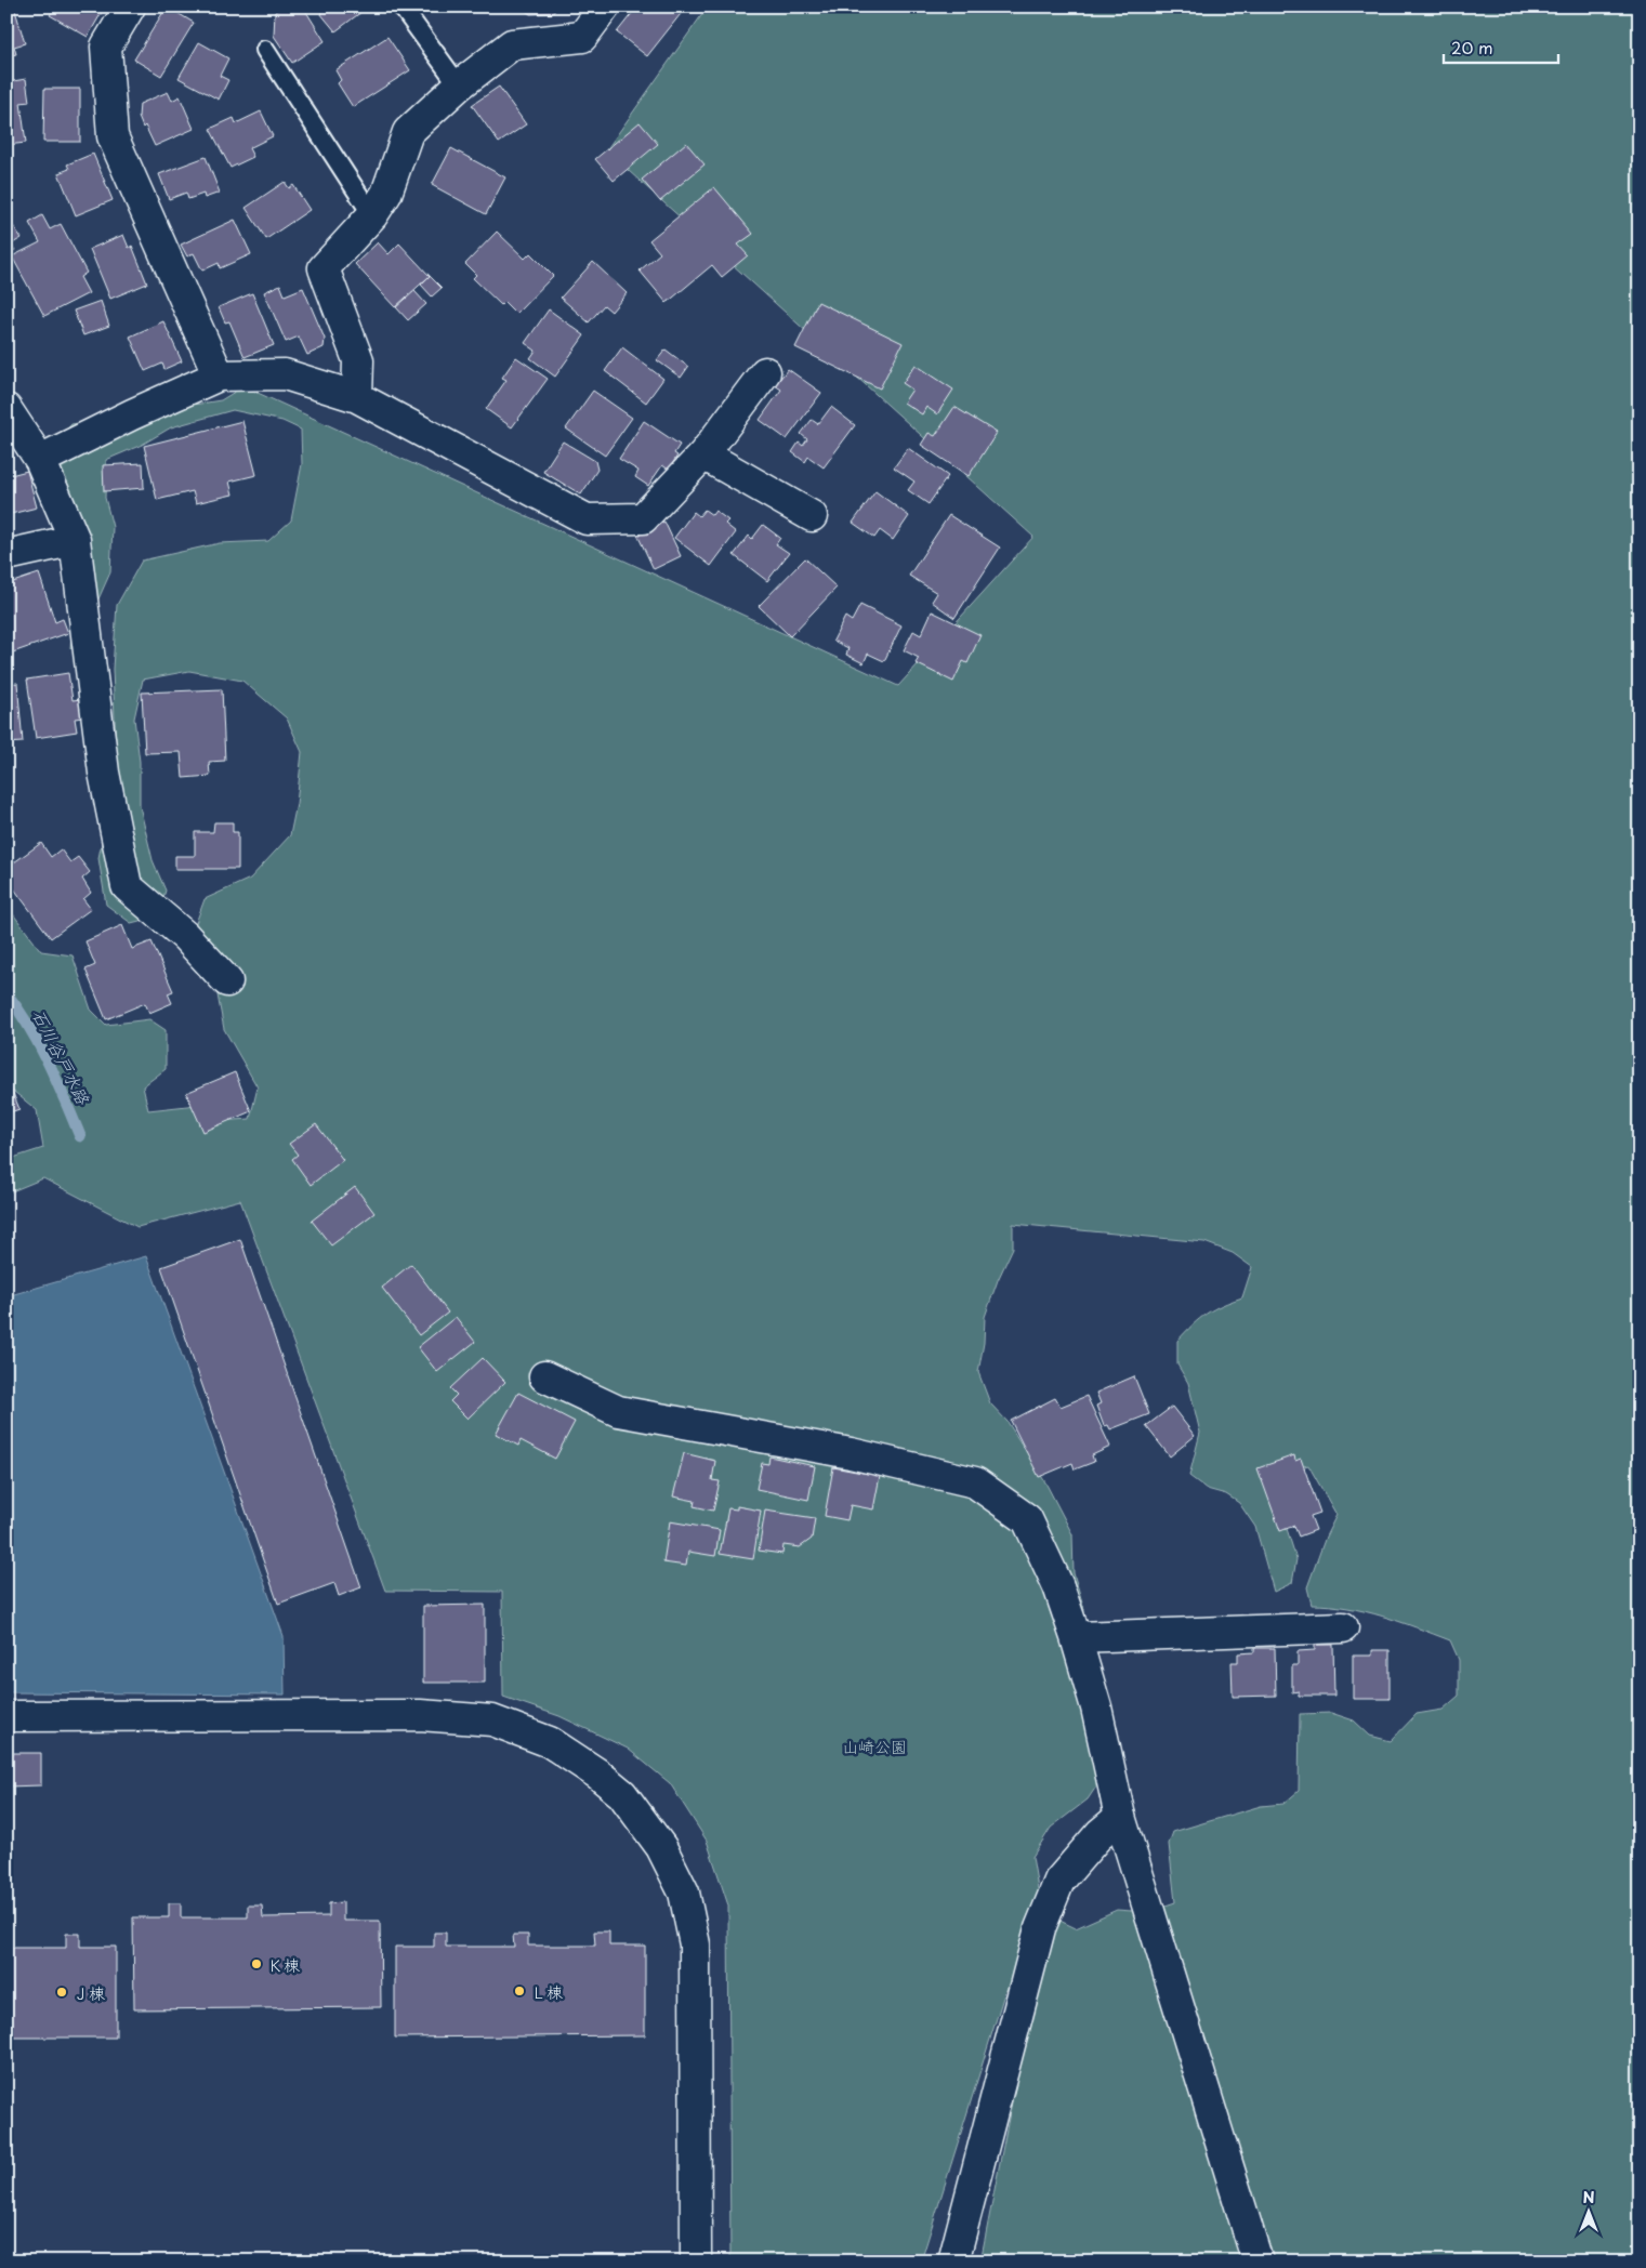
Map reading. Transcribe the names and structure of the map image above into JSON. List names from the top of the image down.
{
  "water": ["石川谷戸水路"],
  "parks": ["山崎公園"],
  "places": ["Ｋ棟", "Ｌ棟", "Ｊ棟"],
  "scale_bar": "20 m",
  "north": "top"
}
